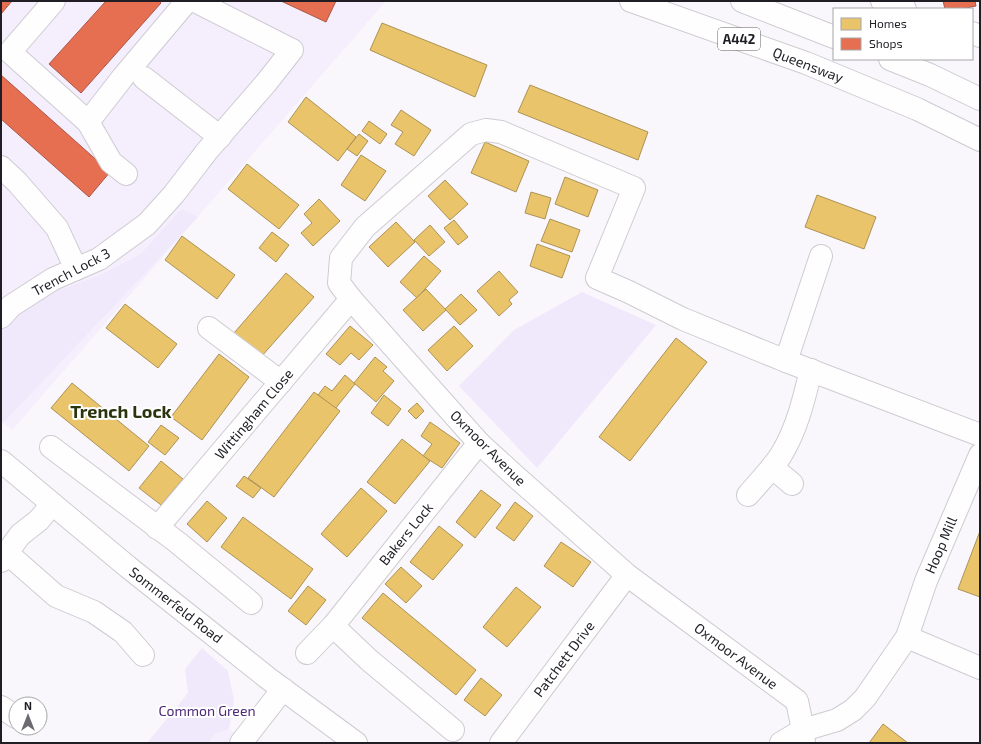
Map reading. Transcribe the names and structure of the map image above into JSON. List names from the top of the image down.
{
  "streets": {
    "main road": [
      "A442",
      "Queensway",
      "Trench Lock 3",
      "Wittingham Close",
      "Oxmoor Avenue",
      "Bakers Lock",
      "Hoop Mill",
      "Sommerfeld Road",
      "Patchett Drive"
    ]
  },
  "crossings": [
    ["Wittingham Close", "Oxmoor Avenue"],
    ["Oxmoor Avenue", "Bakers Lock"],
    ["Oxmoor Avenue", "Hoop Mill"],
    ["Oxmoor Avenue", "Patchett Drive"]
  ],
  "districts": ["Trench Lock"],
  "parks": ["Common Green"],
  "legend": ["Homes", "Shops"],
  "north": "top"
}
